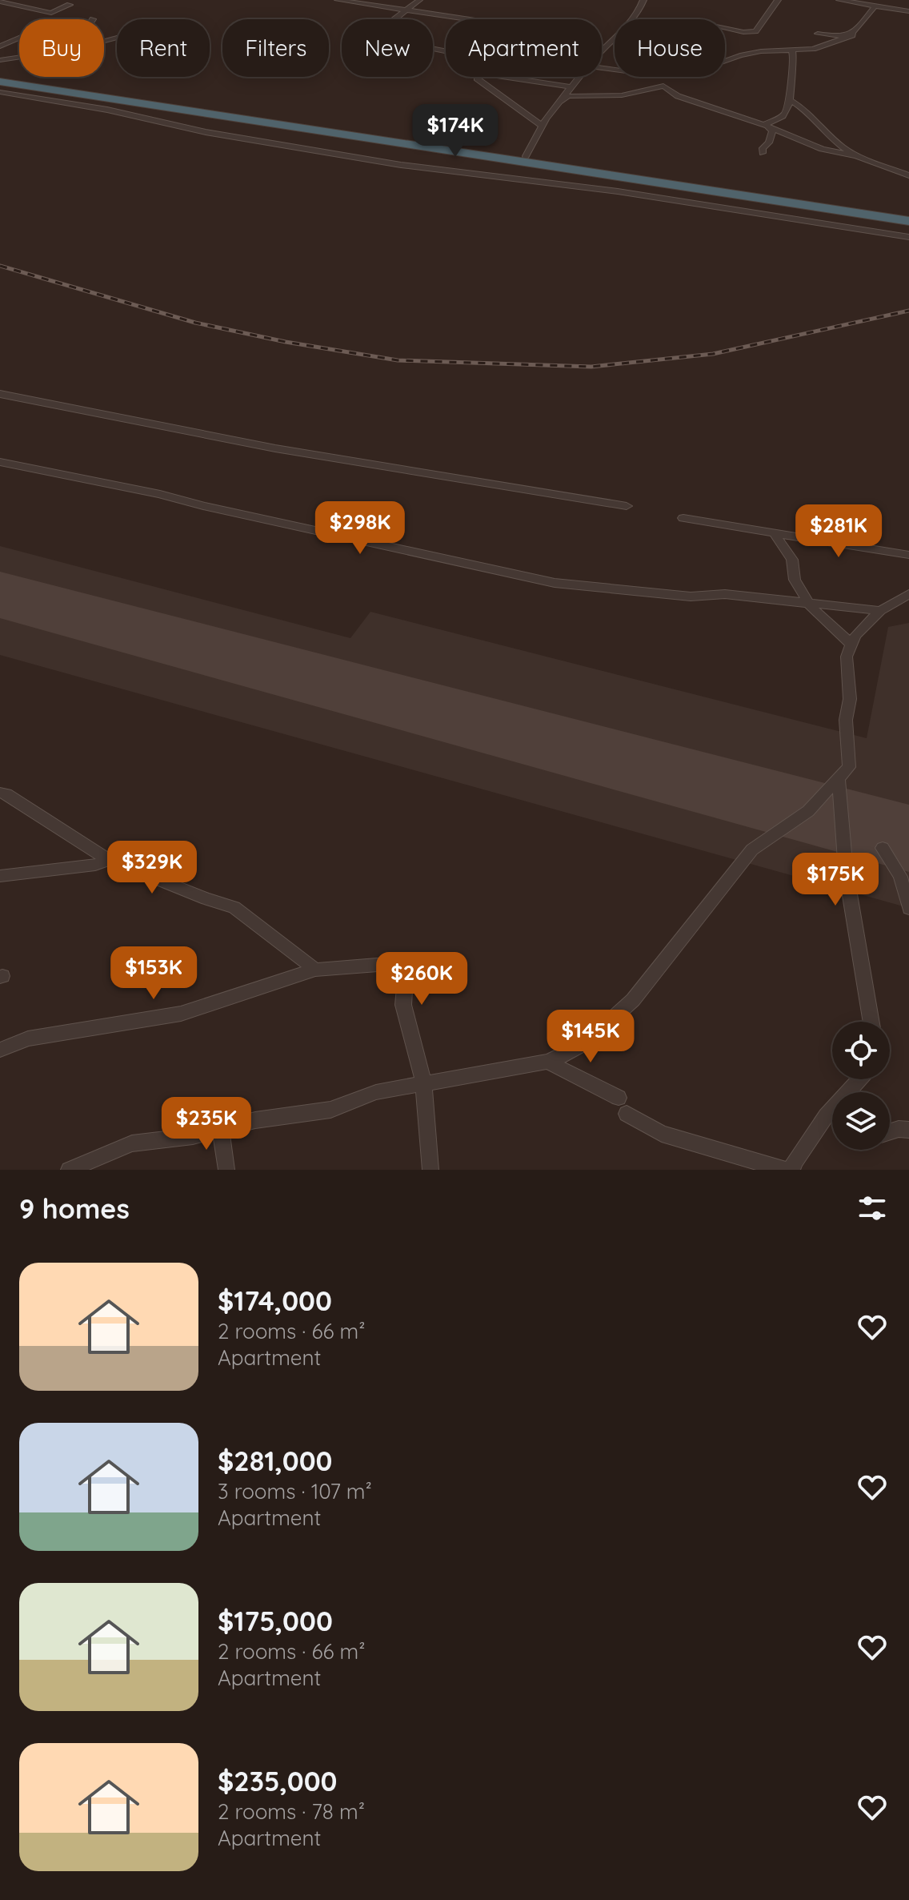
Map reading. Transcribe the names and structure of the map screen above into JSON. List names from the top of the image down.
{
  "page": {
    "chip": [
      "Buy",
      "Rent",
      "Filters",
      "New",
      "Apartment",
      "House"
    ],
    "price": [
      "$174K",
      "$298K",
      "$281K",
      "$329K",
      "$175K",
      "$153K",
      "$260K",
      "$145K",
      "$235K"
    ],
    "heading": "9 homes",
    "list": [
      {
        "name": "$174,000",
        "note": "2 rooms · 66 m² · Apartment"
      },
      {
        "name": "$281,000",
        "note": "3 rooms · 107 m² · Apartment"
      },
      {
        "name": "$175,000",
        "note": "2 rooms · 66 m² · Apartment"
      },
      {
        "name": "$235,000",
        "note": "2 rooms · 78 m² · Apartment"
      }
    ]
  }
}
